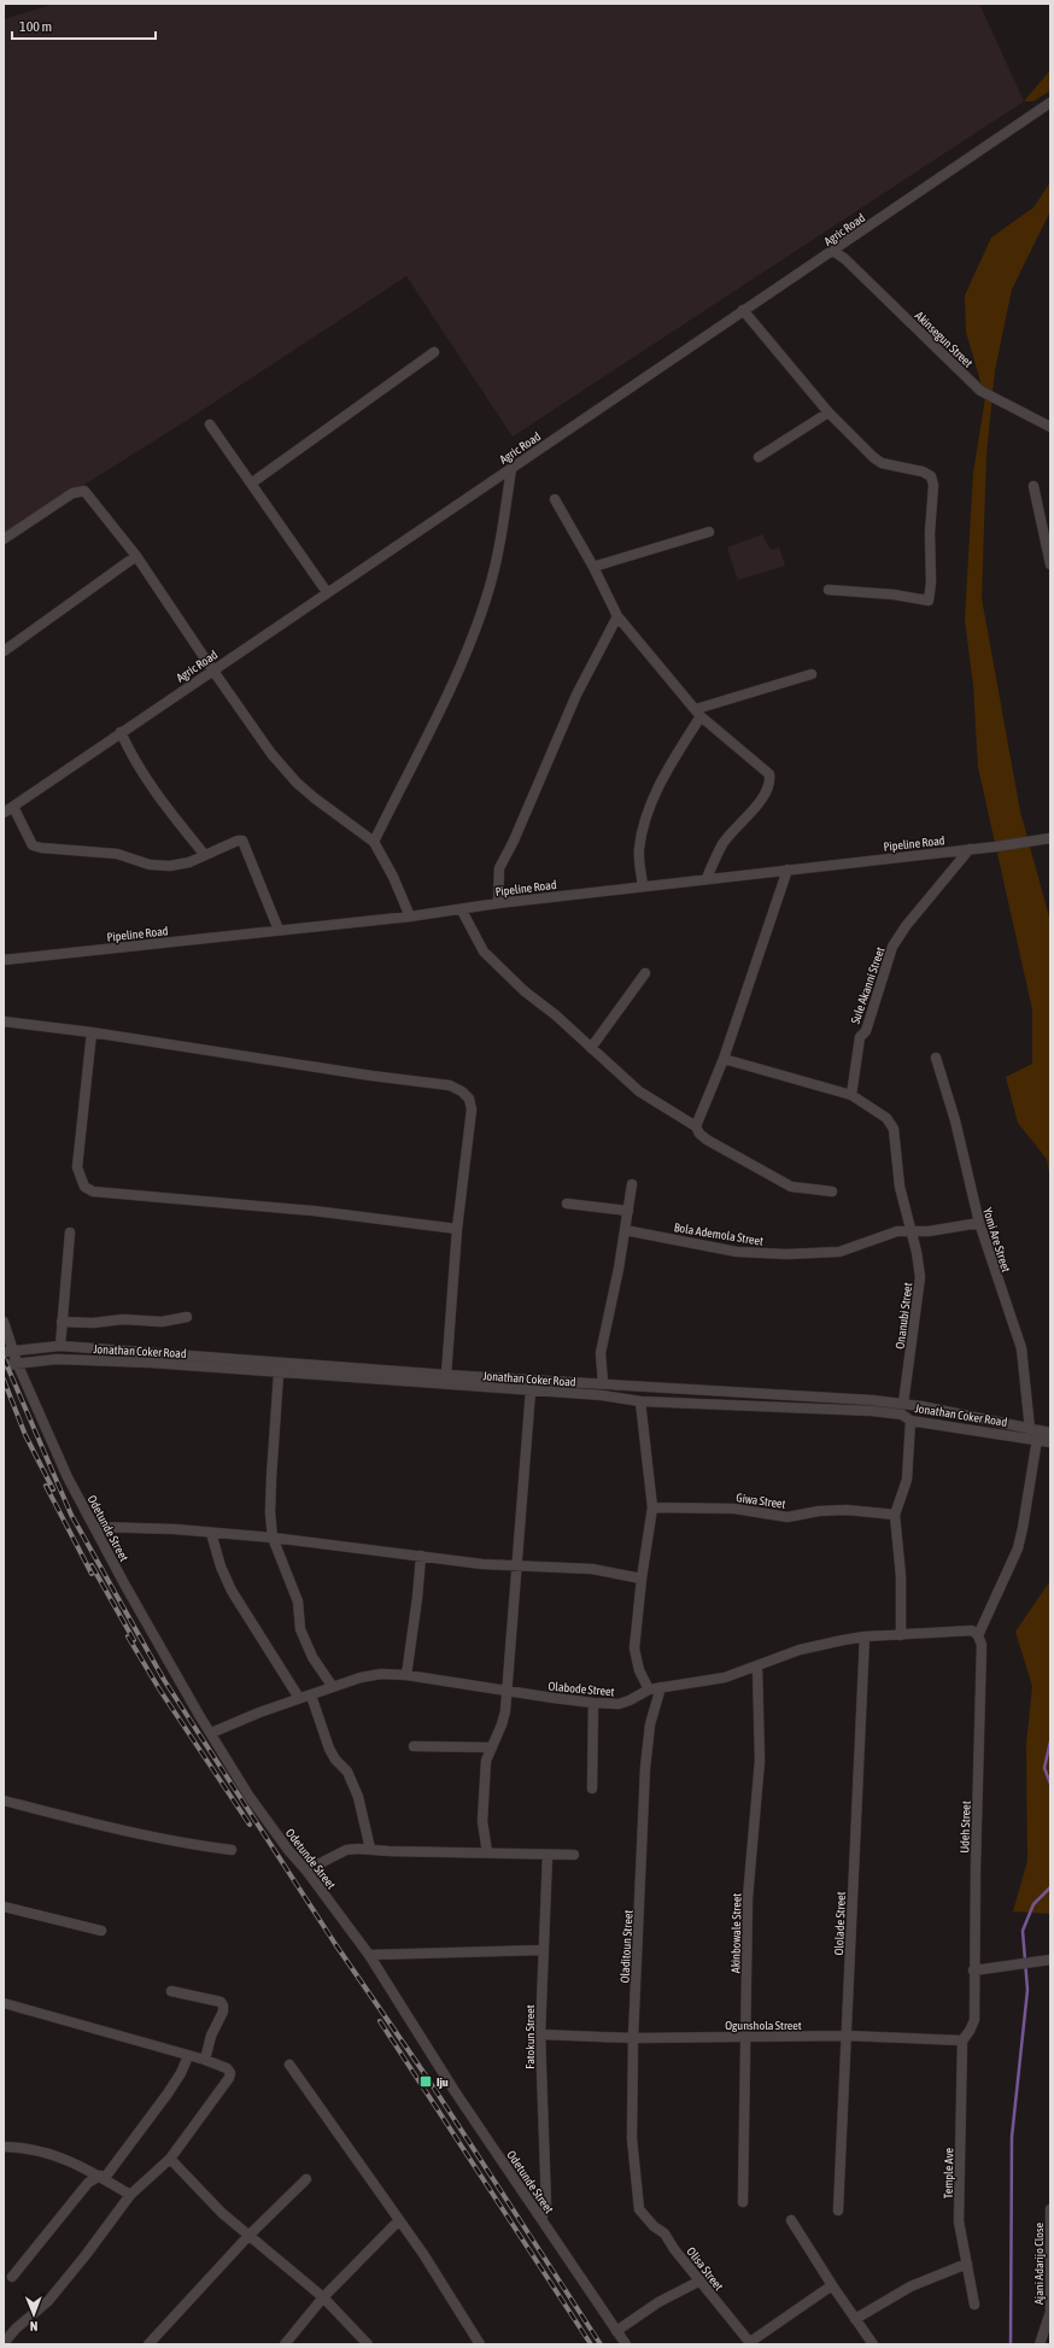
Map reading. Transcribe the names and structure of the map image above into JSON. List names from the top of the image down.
{
  "streets": {
    "street": [
      "Agric Road",
      "Akinsegun Street",
      "Pipeline Road",
      "Sule Akanni Street",
      "Bola Ademola Street",
      "Yomi Are Street",
      "Onanubi Street",
      "Jonathan Coker Road",
      "Giwa Street",
      "Odetunde Street",
      "Olabode Street",
      "Udeh Street",
      "Ololade Street",
      "Akinbowale Street",
      "Oladitoun Street",
      "Ogunshola Street",
      "Fatokun Street",
      "Temple Ave",
      "Ajani Adarijo Close",
      "Olisa Street"
    ]
  },
  "crossings": [
    ["Agric Road", "Akinsegun Street"],
    ["Pipeline Road", "Sule Akanni Street"],
    ["Sule Akanni Street", "Onanubi Street"],
    ["Bola Ademola Street", "Yomi Are Street"],
    ["Bola Ademola Street", "Onanubi Street"],
    ["Yomi Are Street", "Jonathan Coker Road"],
    ["Onanubi Street", "Jonathan Coker Road"],
    ["Jonathan Coker Road", "Odetunde Street"],
    ["Odetunde Street", "Olabode Street"],
    ["Odetunde Street", "Fatokun Street"],
    ["Olabode Street", "Udeh Street"],
    ["Olabode Street", "Ololade Street"],
    ["Olabode Street", "Akinbowale Street"],
    ["Olabode Street", "Oladitoun Street"],
    ["Udeh Street", "Ogunshola Street"],
    ["Udeh Street", "Temple Ave"],
    ["Ololade Street", "Ogunshola Street"],
    ["Akinbowale Street", "Ogunshola Street"],
    ["Oladitoun Street", "Ogunshola Street"],
    ["Oladitoun Street", "Olisa Street"],
    ["Ogunshola Street", "Fatokun Street"],
    ["Ogunshola Street", "Temple Ave"]
  ],
  "places": {
    "transit": ["Iju"]
  },
  "scale_bar": "100 m",
  "north": "bottom"
}
